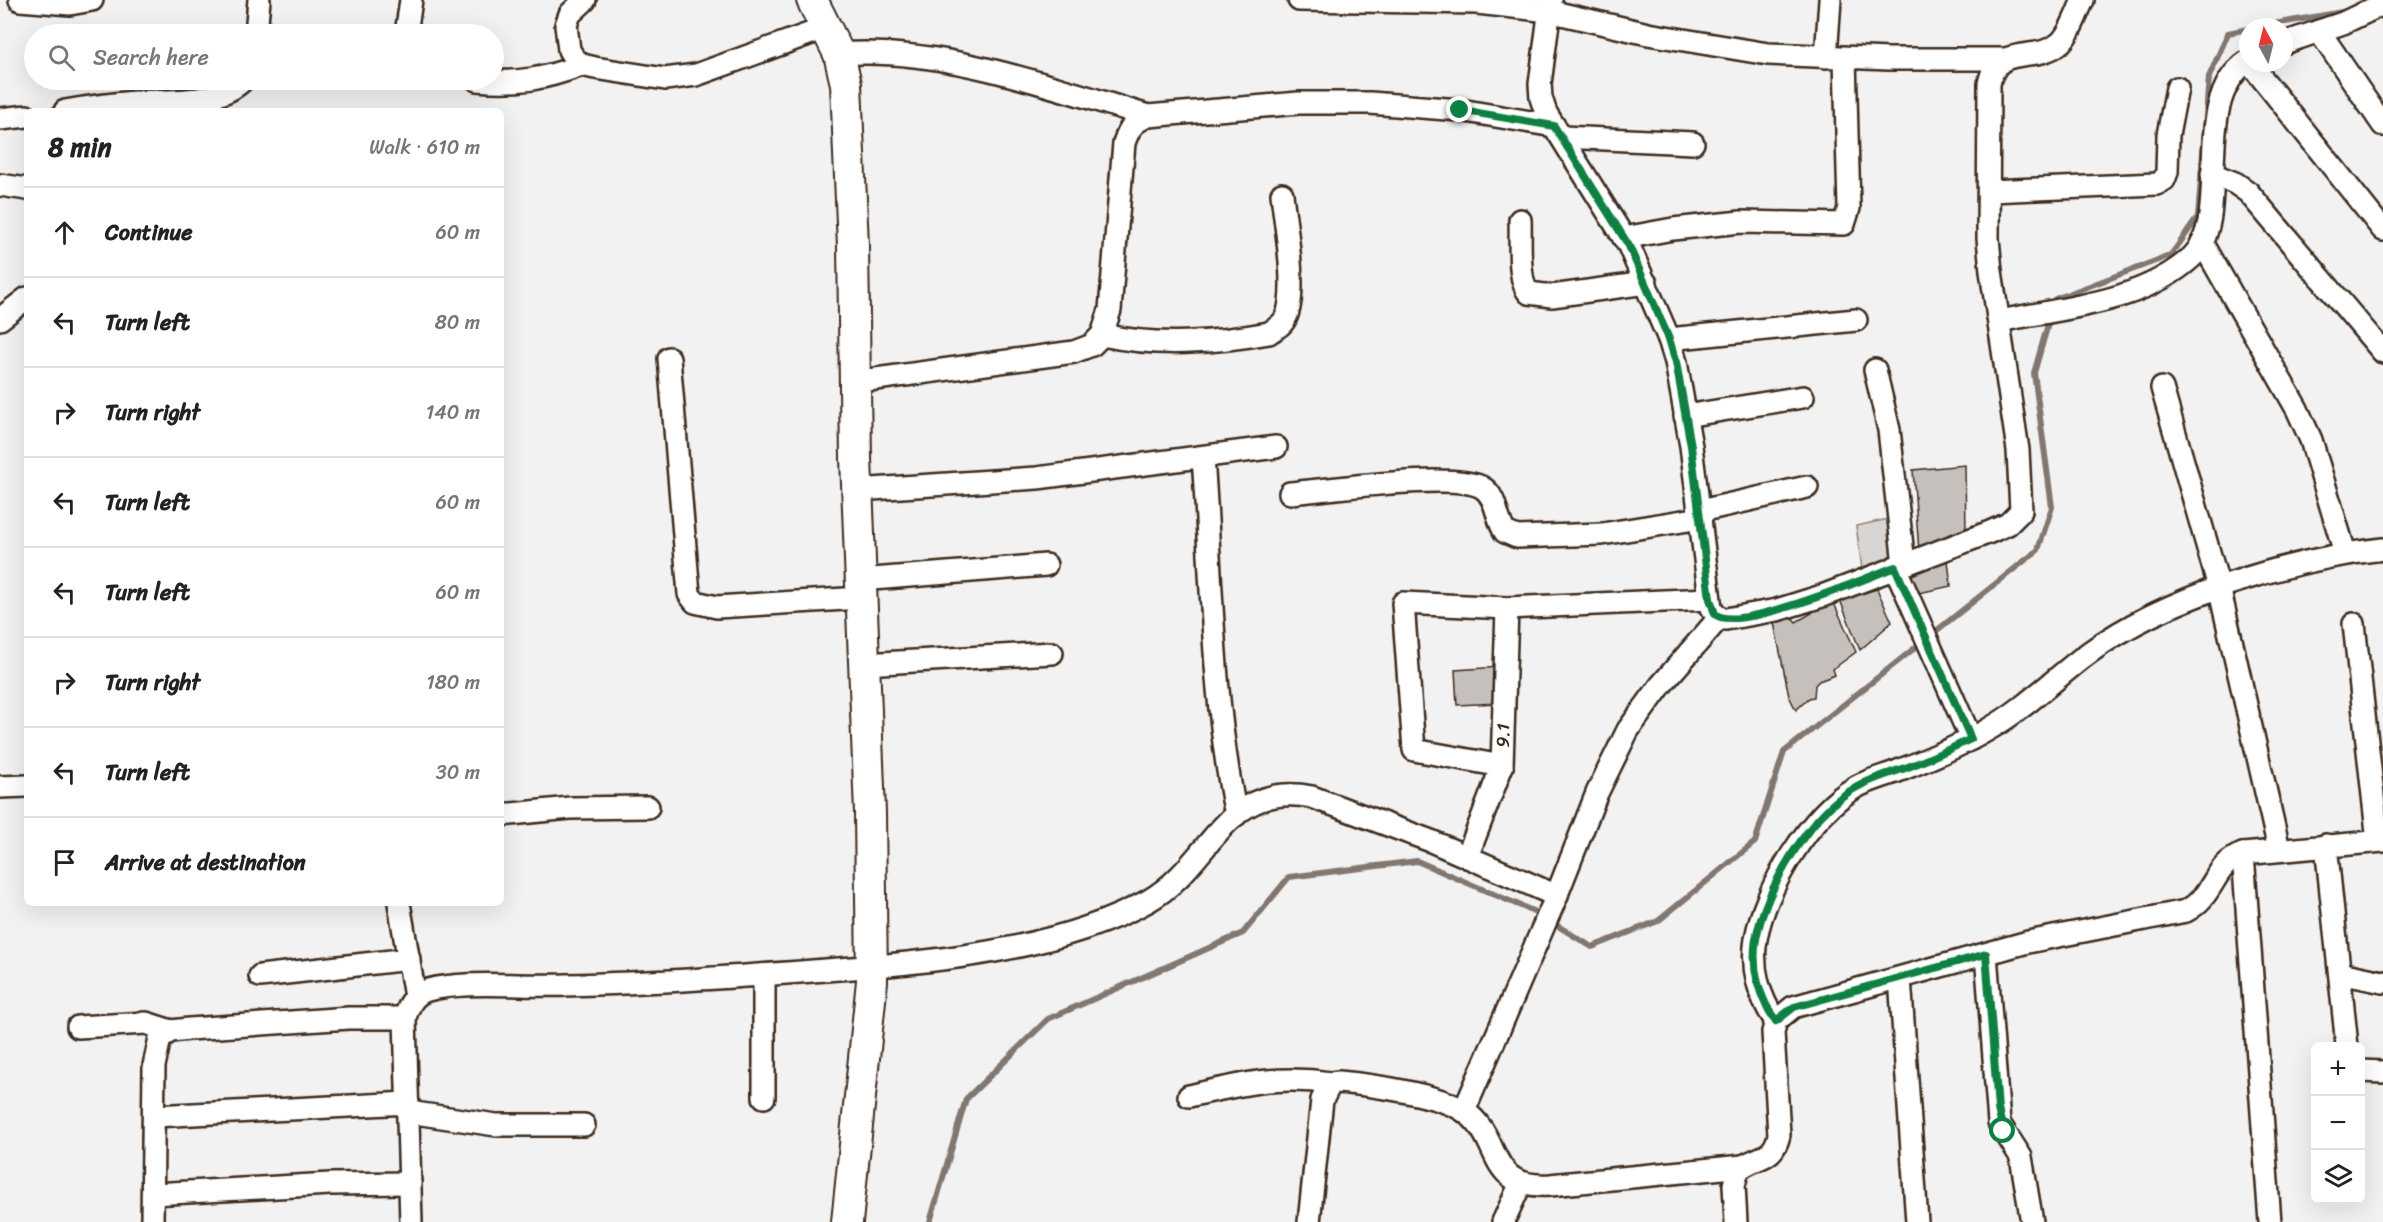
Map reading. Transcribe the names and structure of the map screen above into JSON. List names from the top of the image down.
{
  "streets": {
    "street": ["9.1"]
  },
  "north": "top",
  "page": {
    "search": "Search here",
    "heading": ["8 min", "Walk · 610 m"],
    "list": [
      ["Continue", "60 m"],
      ["Turn left", "80 m"],
      ["Turn right", "140 m"],
      ["Turn left", "60 m"],
      ["Turn left", "60 m"],
      ["Turn right", "180 m"],
      ["Turn left", "30 m"],
      "Arrive at destination"
    ],
    "map_buttons": ["+", "−"]
  }
}
